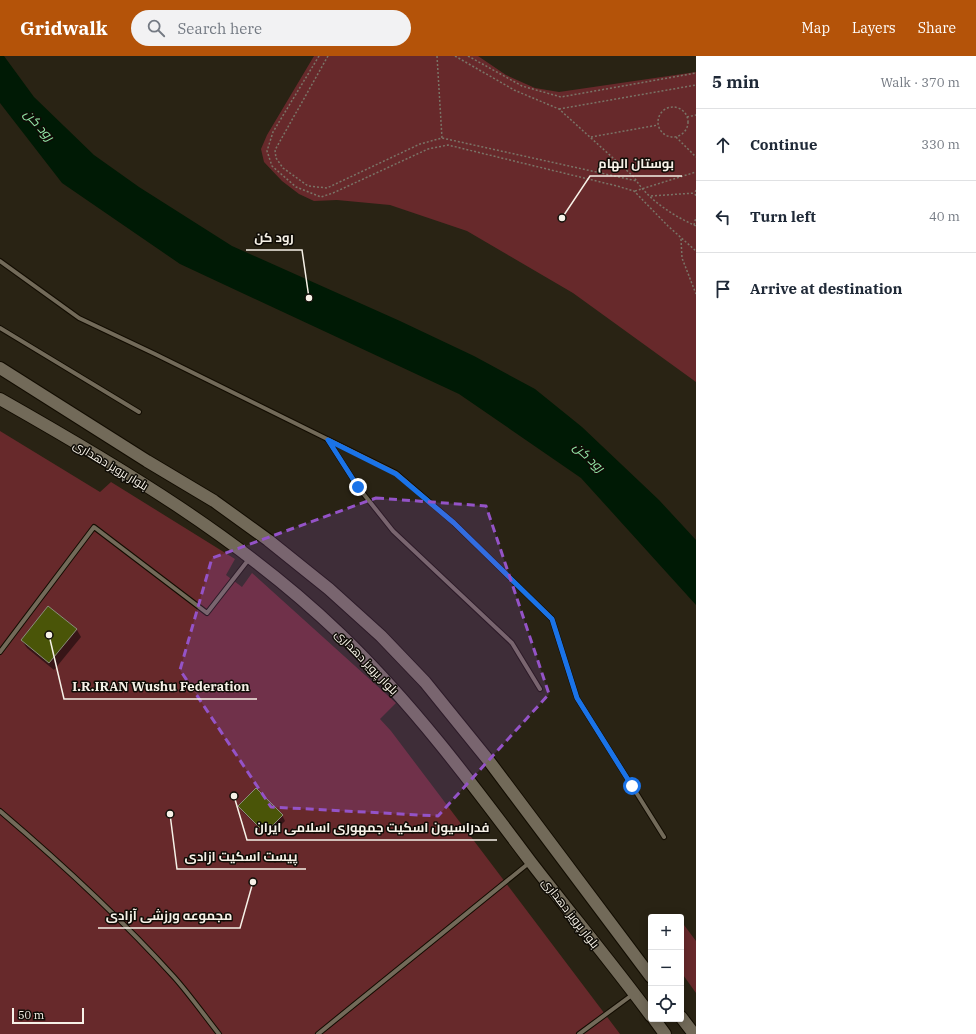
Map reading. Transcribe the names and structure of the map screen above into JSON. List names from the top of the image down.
{
  "streets": {
    "main road": ["بلوار پرویز دهداری"]
  },
  "water": ["رود کن"],
  "places": [
    "بوستان الهام",
    "رود کن",
    "I.R.IRAN Wushu Federation",
    "فدراسیون اسکیت جمهوری اسلامی ایران",
    "پیست اسکیت ازادی",
    "مجموعه ورزشی آزادی"
  ],
  "scale_bar": "50 m",
  "page": {
    "header": "Gridwalk",
    "search": "Search here",
    "nav": ["Map", "Layers", "Share"],
    "heading": ["5 min", "Walk · 370 m"],
    "list": [
      ["Continue", "330 m"],
      ["Turn left", "40 m"],
      "Arrive at destination"
    ],
    "map_buttons": ["+", "−"],
    "scale": "50 m"
  }
}
